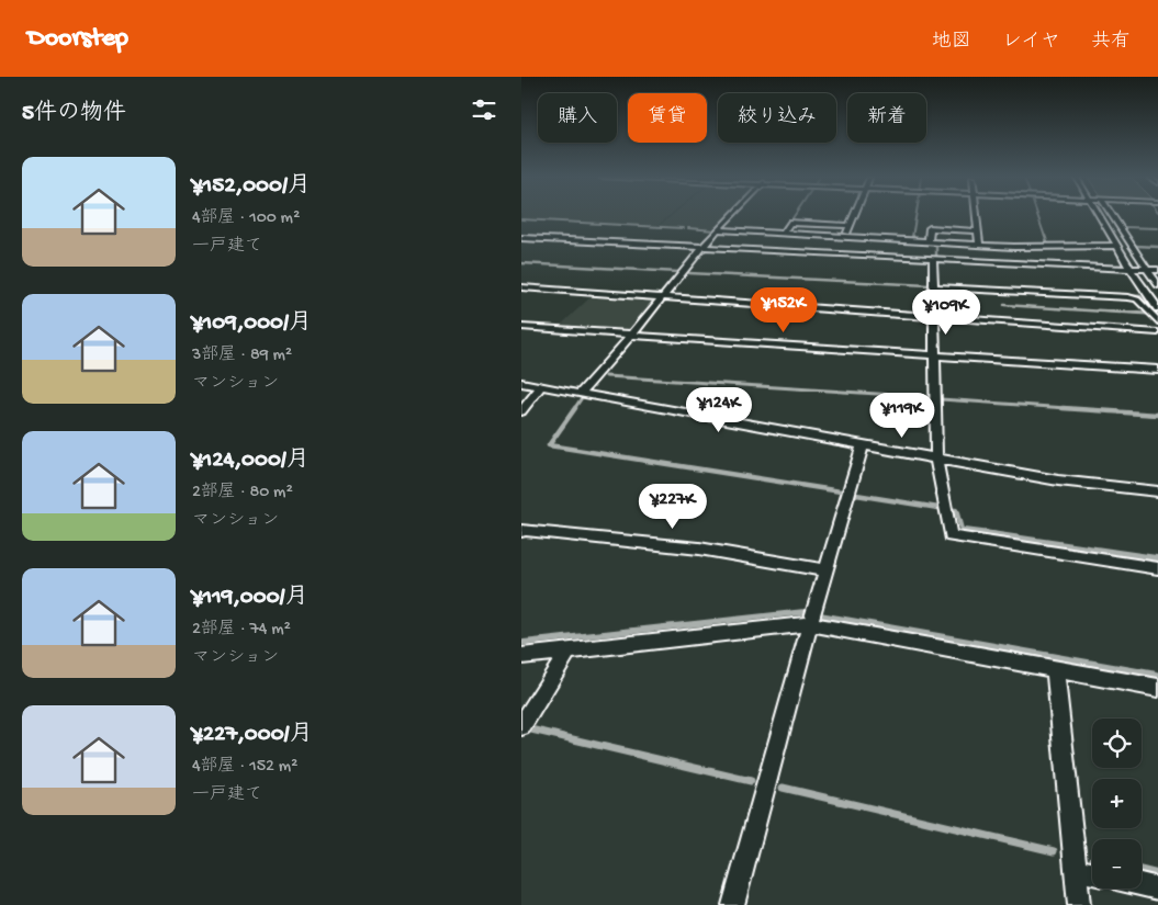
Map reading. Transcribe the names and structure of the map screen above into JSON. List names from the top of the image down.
{
  "page": {
    "header": "Doorstep",
    "nav": ["地図", "レイヤ", "共有"],
    "heading": "5件の物件",
    "chip": [
      "購入",
      "賃貸",
      "絞り込み",
      "新着"
    ],
    "list": [
      {
        "name": "¥152,000/月",
        "note": "4部屋 · 100 m² · 一戸建て"
      },
      {
        "name": "¥109,000/月",
        "note": "3部屋 · 89 m² · マンション"
      },
      {
        "name": "¥124,000/月",
        "note": "2部屋 · 80 m² · マンション"
      },
      {
        "name": "¥119,000/月",
        "note": "2部屋 · 74 m² · マンション"
      },
      {
        "name": "¥227,000/月",
        "note": "4部屋 · 152 m² · 一戸建て"
      }
    ],
    "price": [
      "¥152K",
      "¥109K",
      "¥124K",
      "¥119K",
      "¥227K"
    ],
    "map_buttons": ["+", "−"]
  }
}
